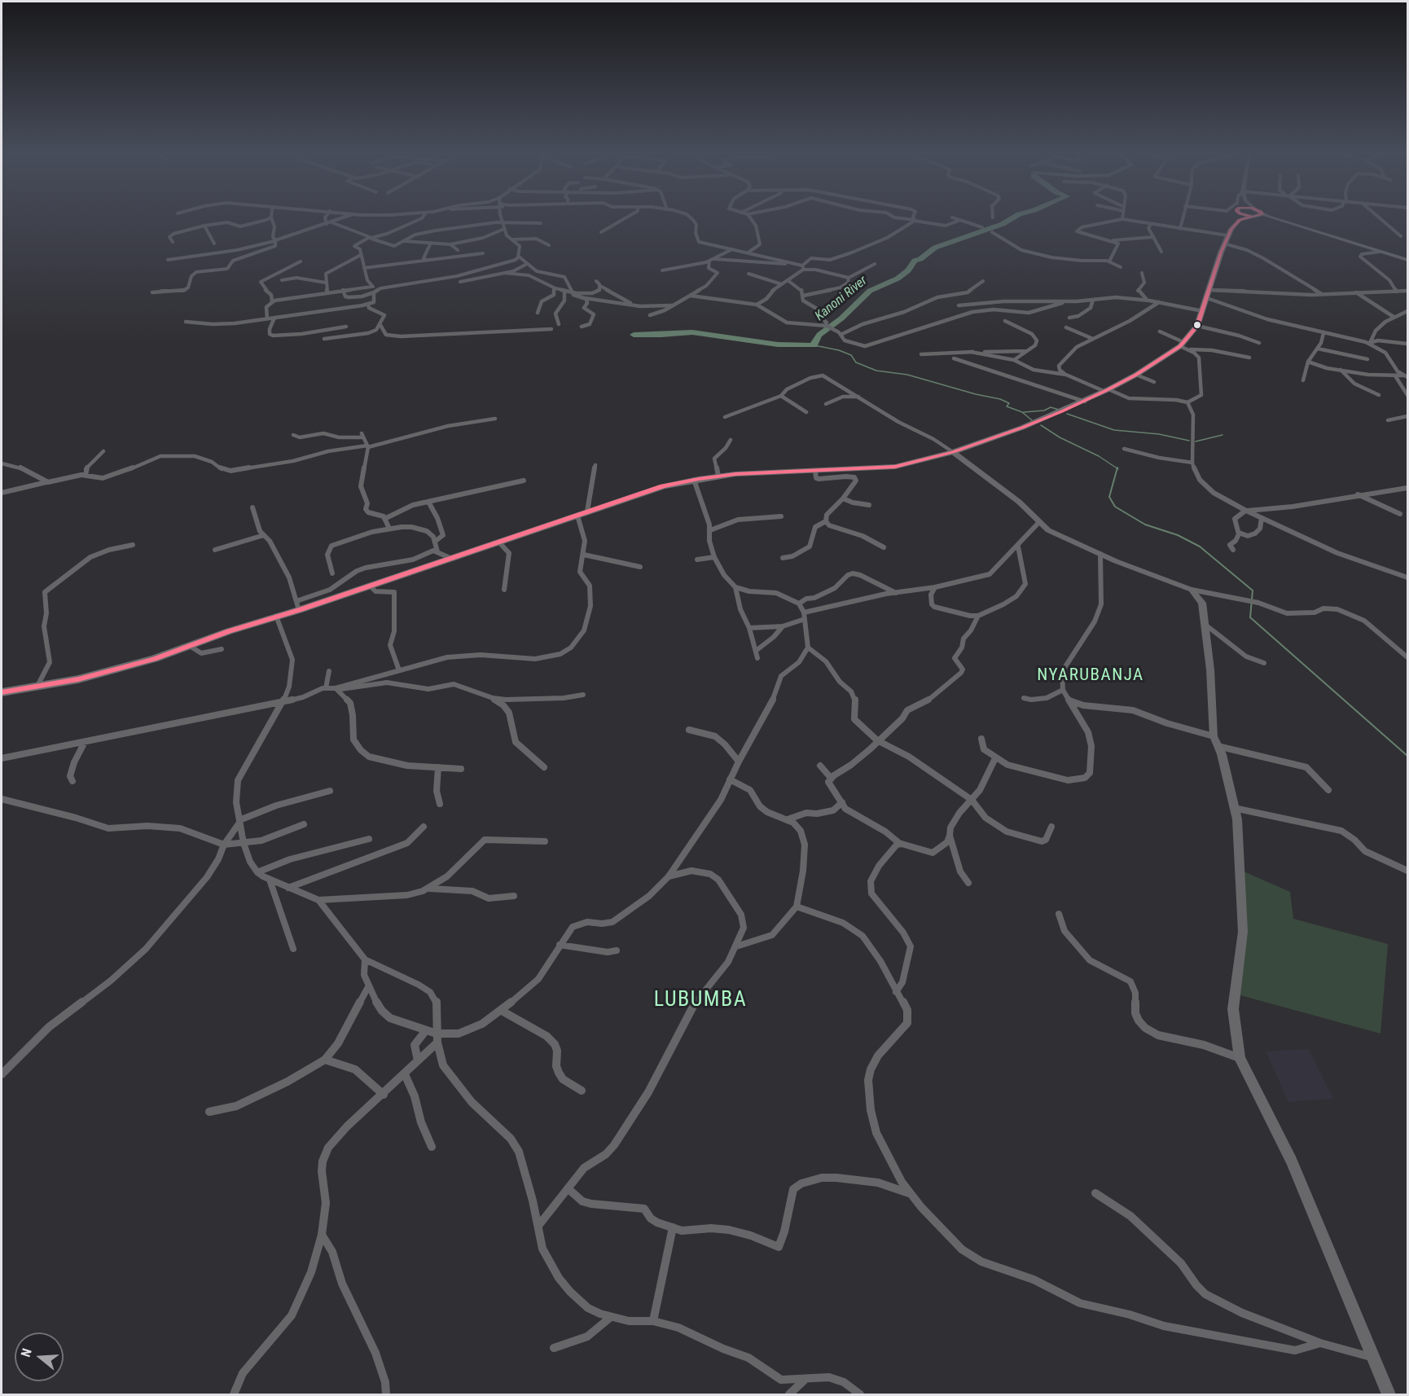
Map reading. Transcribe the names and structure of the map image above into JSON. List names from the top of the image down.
{
  "districts": ["NYARUBANJA", "LUBUMBA"],
  "water": ["Kanoni River"],
  "north": "left"
}
